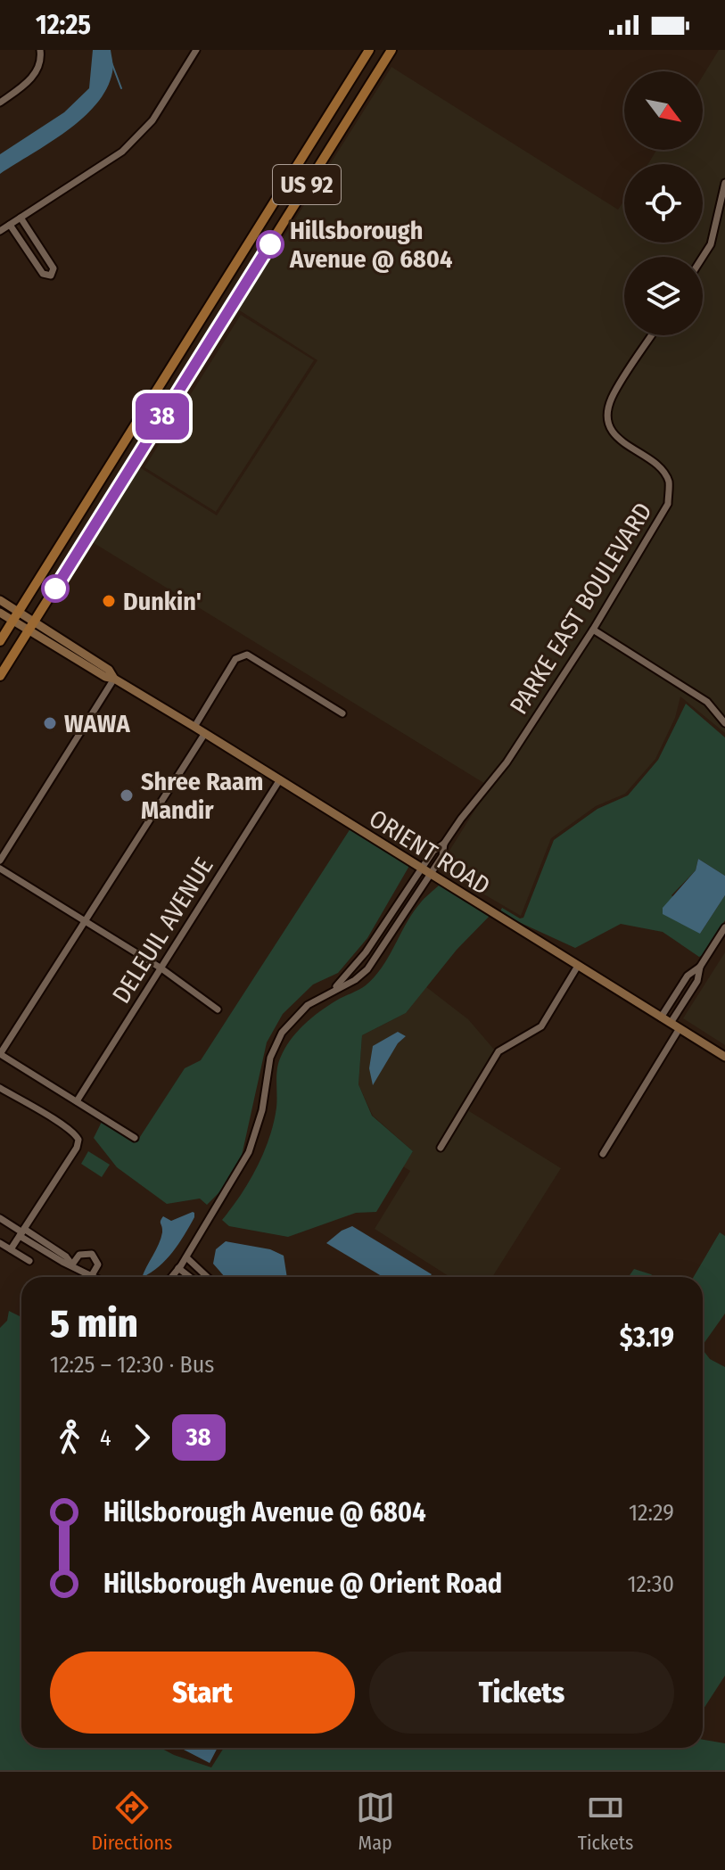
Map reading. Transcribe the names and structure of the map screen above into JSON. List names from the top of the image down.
{
  "streets": {
    "main road": ["US 92"],
    "street": ["PARKE EAST BOULEVARD", "ORIENT ROAD", "DELEUIL AVENUE"]
  },
  "crossings": [
    ["US 92", "ORIENT ROAD"],
    ["PARKE EAST BOULEVARD", "ORIENT ROAD"],
    ["ORIENT ROAD", "DELEUIL AVENUE"]
  ],
  "places": [
    "Hillsborough Avenue @ 6804",
    "Dunkin'",
    "WAWA",
    "Shree Raam Mandir"
  ],
  "lines": ["bus line 38"],
  "north": "bottom right",
  "page": {
    "status": "12:25",
    "on_map": "38",
    "heading": ["5 min", "12:25 – 12:30 · Bus", "$3.19"],
    "legs": ["4", "38"],
    "list": [
      {
        "name": "Hillsborough Avenue @ 6804",
        "value": "12:29"
      },
      {
        "name": "Hillsborough Avenue @ Orient Road",
        "value": "12:30"
      }
    ],
    "buttons": ["Start", "Tickets"],
    "tabs": ["Directions", "Map", "Tickets"]
  }
}
